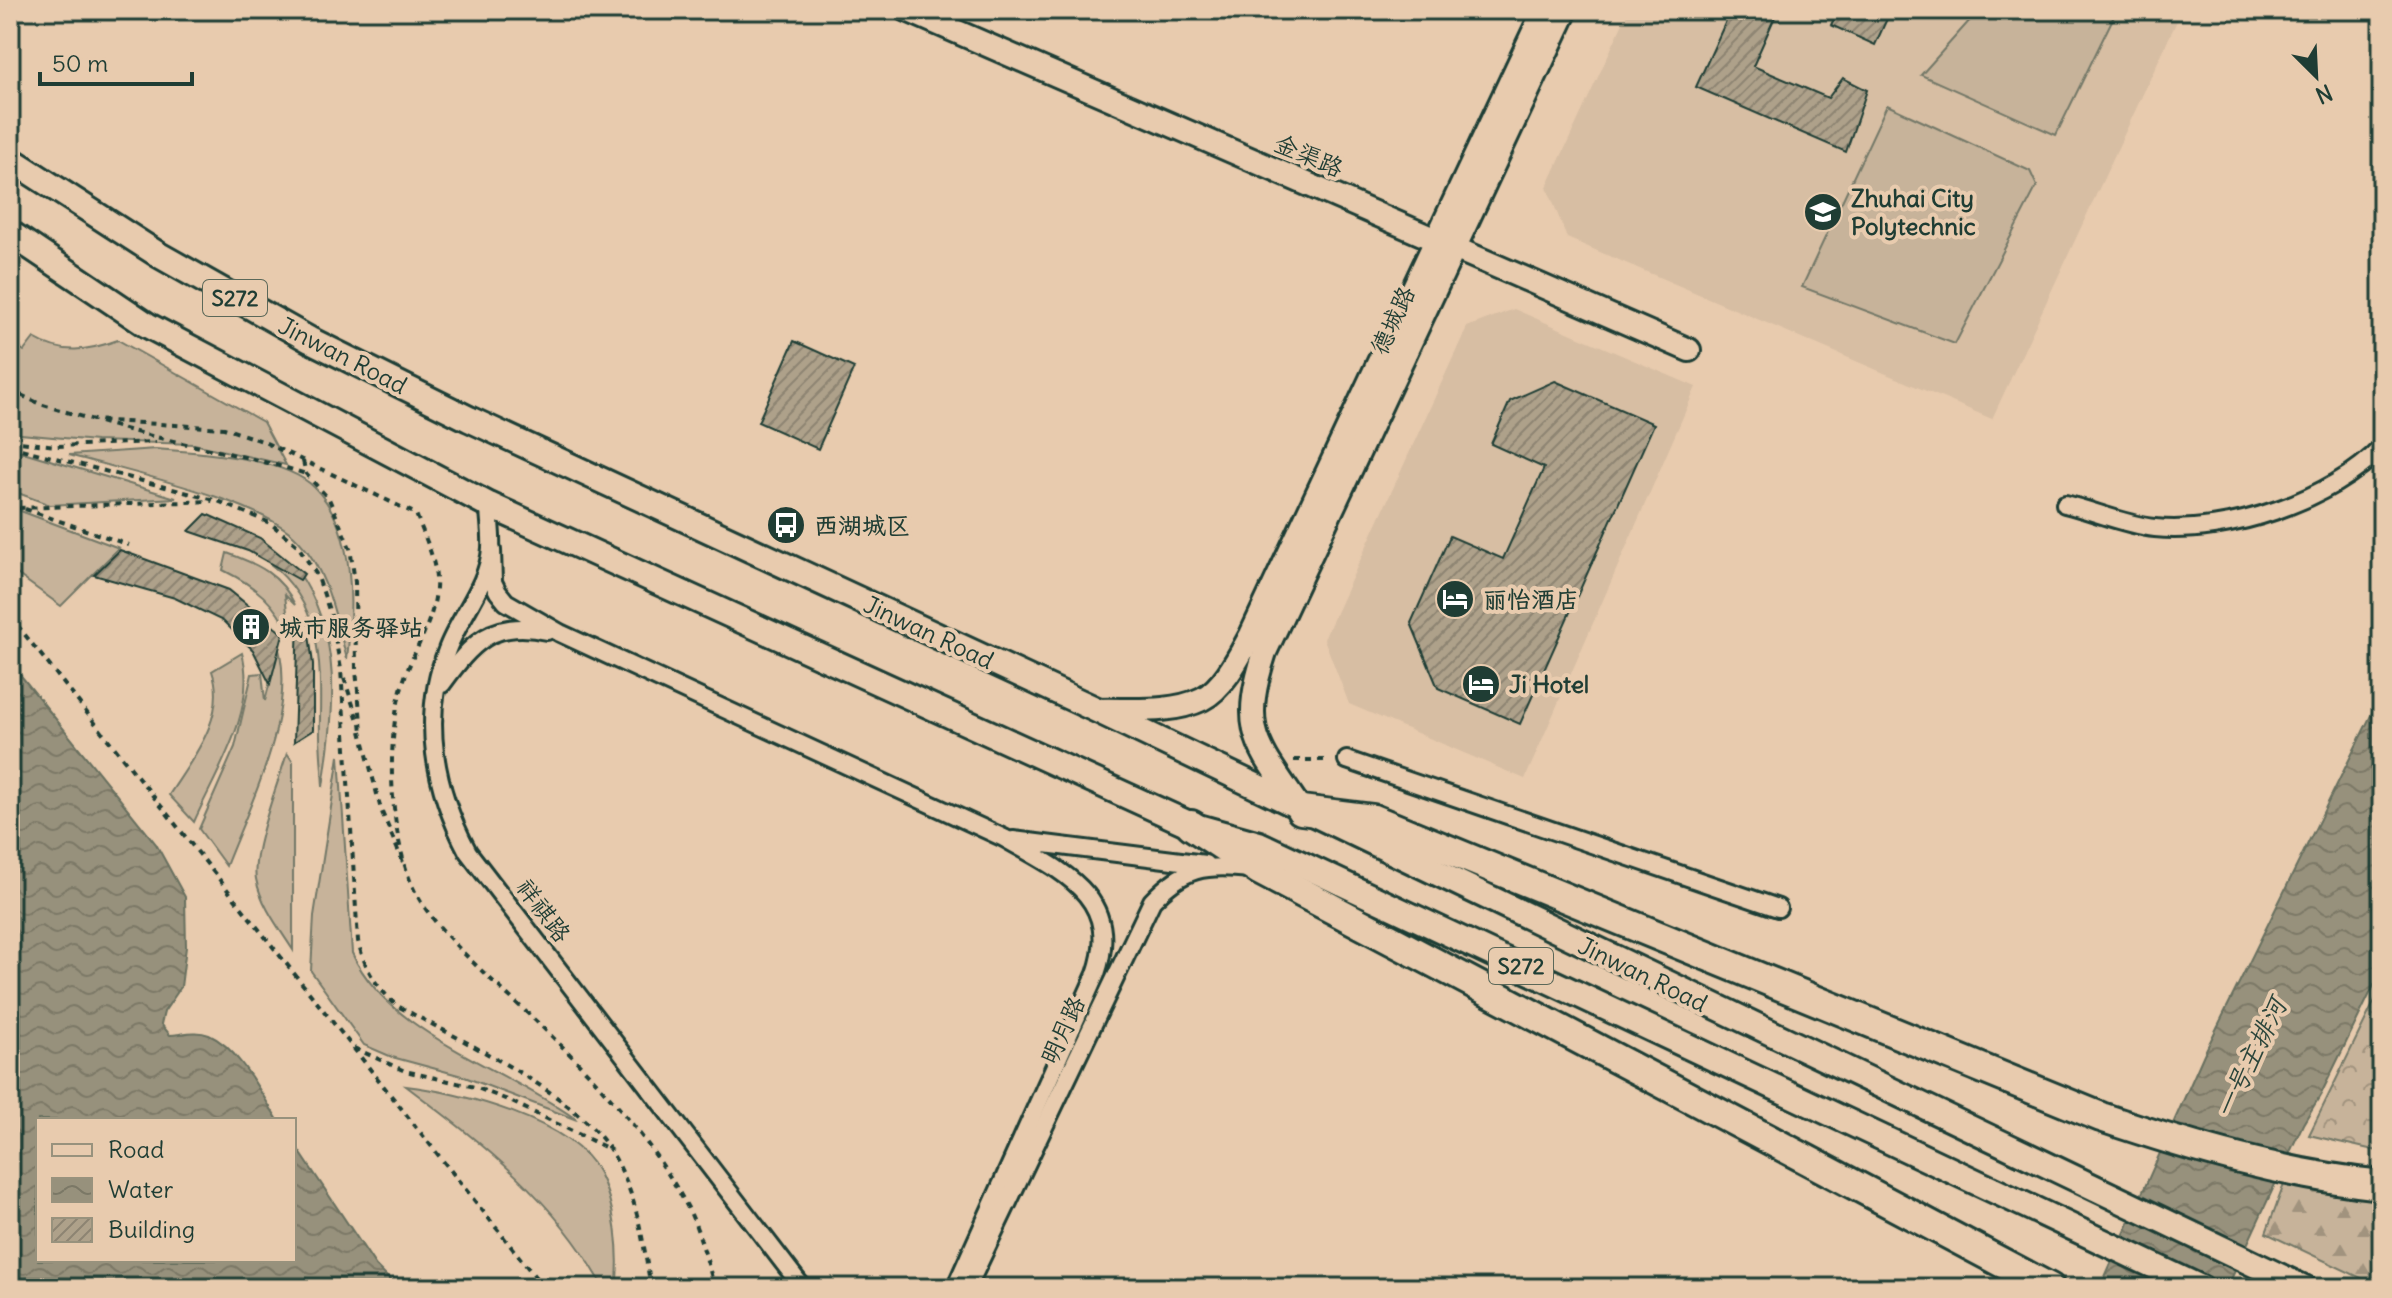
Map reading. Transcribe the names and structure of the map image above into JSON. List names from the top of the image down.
{
  "streets": {
    "main road": ["S272", "Jinwan Road"],
    "street": [
      "金渠路",
      "德城路",
      "祥祺路",
      "明月路"
    ]
  },
  "crossings": [
    ["金渠路", "德城路"],
    ["Jinwan Road", "祥祺路"]
  ],
  "water": ["一号主排河"],
  "places": {
    "school or university": ["Zhuhai City Polytechnic"],
    "bus stop": ["西湖城区"],
    "hotel": ["丽怡酒店", "Ji Hotel"],
    "building": ["城市服务驿站"]
  },
  "legend": ["Road", "Water", "Building"],
  "scale_bar": "50 m",
  "north": "bottom right"
}
